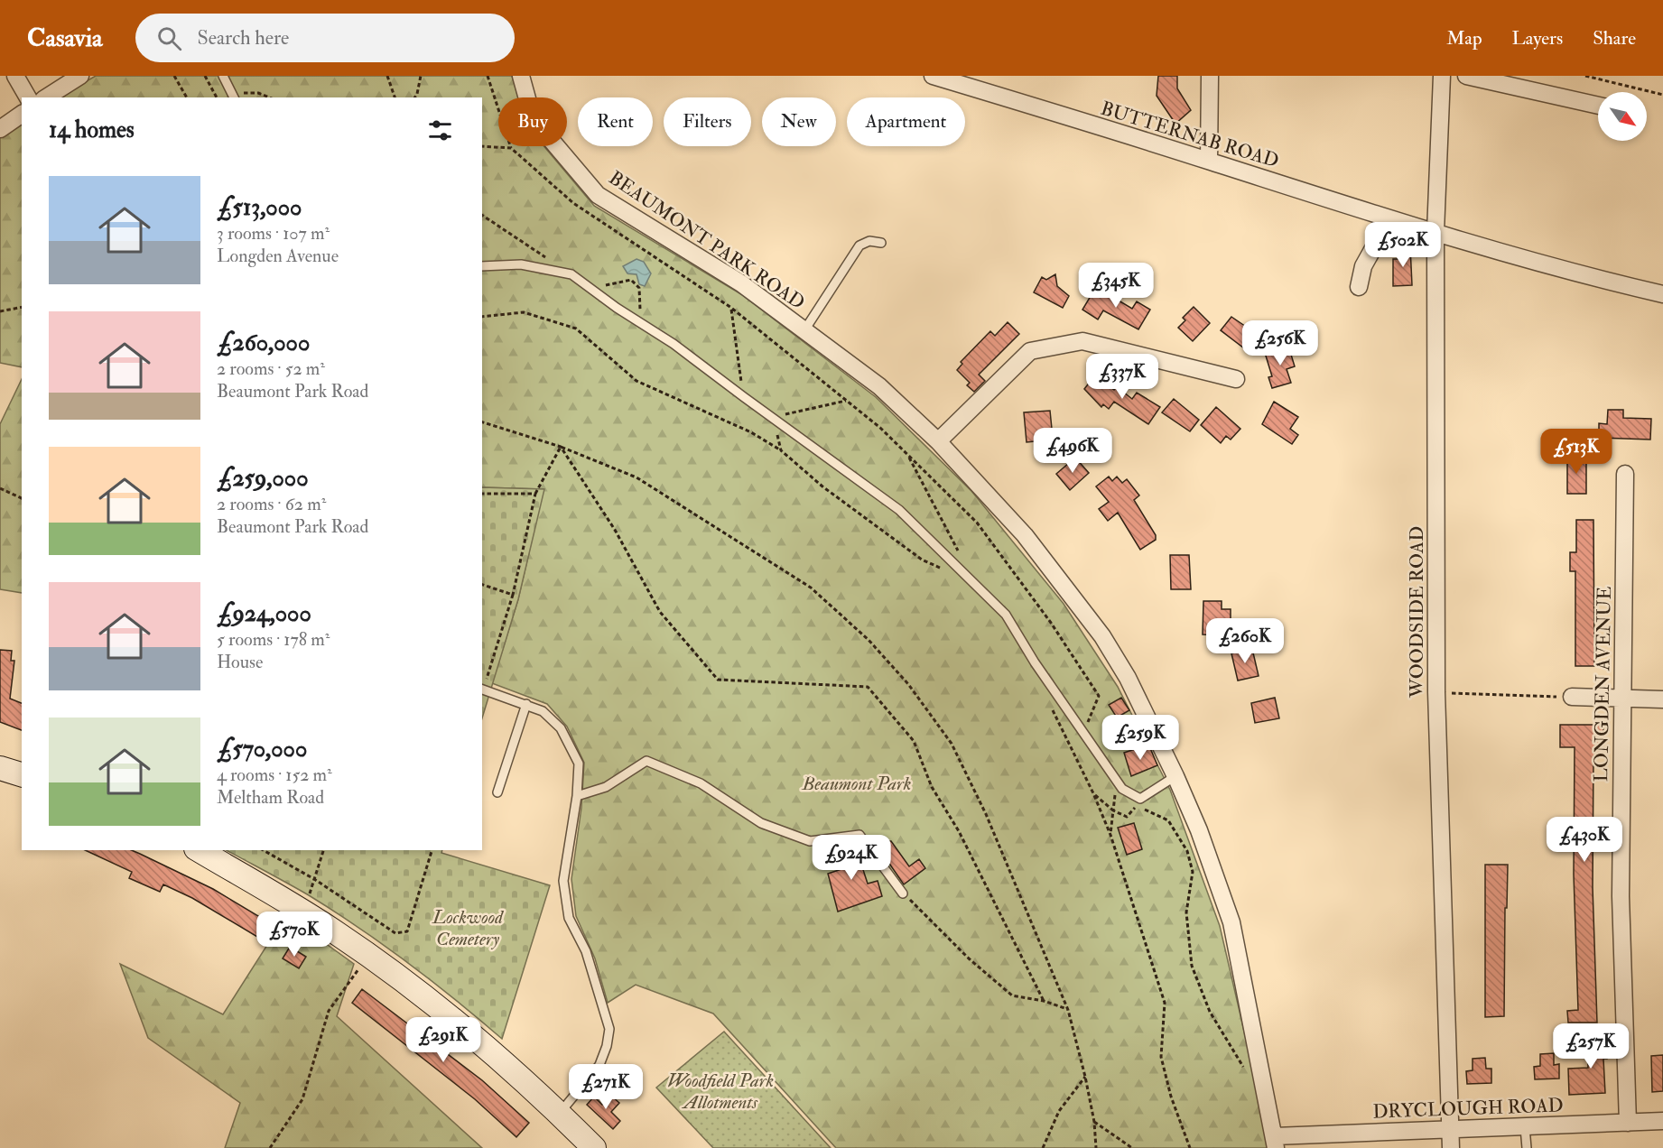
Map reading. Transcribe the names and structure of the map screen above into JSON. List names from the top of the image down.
{
  "streets": {
    "street": [
      "BUTTERNAB ROAD",
      "BEAUMONT PARK ROAD",
      "WOODSIDE ROAD",
      "LONGDEN AVENUE",
      "DRYCLOUGH ROAD"
    ]
  },
  "crossings": [
    ["BUTTERNAB ROAD", "WOODSIDE ROAD"],
    ["BEAUMONT PARK ROAD", "DRYCLOUGH ROAD"],
    ["WOODSIDE ROAD", "DRYCLOUGH ROAD"],
    ["LONGDEN AVENUE", "DRYCLOUGH ROAD"]
  ],
  "parks": ["Beaumont Park", "Lockwood Cemetery", "Woodfield Park Allotments"],
  "north": "bottom right",
  "page": {
    "header": "Casavia",
    "search": "Search here",
    "nav": ["Map", "Layers", "Share"],
    "chip": [
      "Buy",
      "Rent",
      "Filters",
      "New",
      "Apartment"
    ],
    "heading": "14 homes",
    "list": [
      {
        "name": "£513,000",
        "note": "3 rooms · 107 m² · Longden Avenue"
      },
      {
        "name": "£260,000",
        "note": "2 rooms · 52 m² · Beaumont Park Road"
      },
      {
        "name": "£259,000",
        "note": "2 rooms · 62 m² · Beaumont Park Road"
      },
      {
        "name": "£924,000",
        "note": "5 rooms · 178 m² · House"
      },
      {
        "name": "£570,000",
        "note": "4 rooms · 152 m² · Meltham Road"
      }
    ],
    "price": [
      "£502K",
      "£345K",
      "£256K",
      "£337K",
      "£496K",
      "£513K",
      "£260K",
      "£259K",
      "£430K",
      "£924K",
      "£570K",
      "£291K",
      "£257K",
      "£271K"
    ]
  }
}
